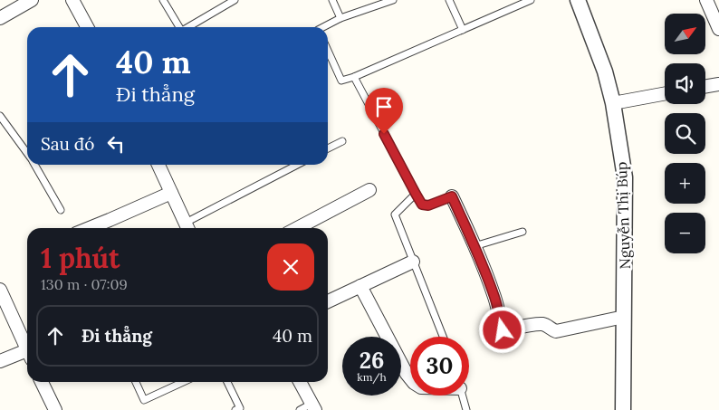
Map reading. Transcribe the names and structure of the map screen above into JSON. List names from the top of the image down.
{
  "streets": {
    "street": ["Nguyễn Thị Búp"]
  },
  "north": "top right",
  "page": {
    "map_buttons": ["+", "−"],
    "turn": ["40 m", "Đi thẳng"],
    "then": "Sau đó",
    "heading": ["1 phút", "130 m · 07:09"],
    "list": [
      {
        "name": "Đi thẳng",
        "value": "40 m"
      }
    ],
    "speed": "26 km/h",
    "limit": "30"
  }
}
